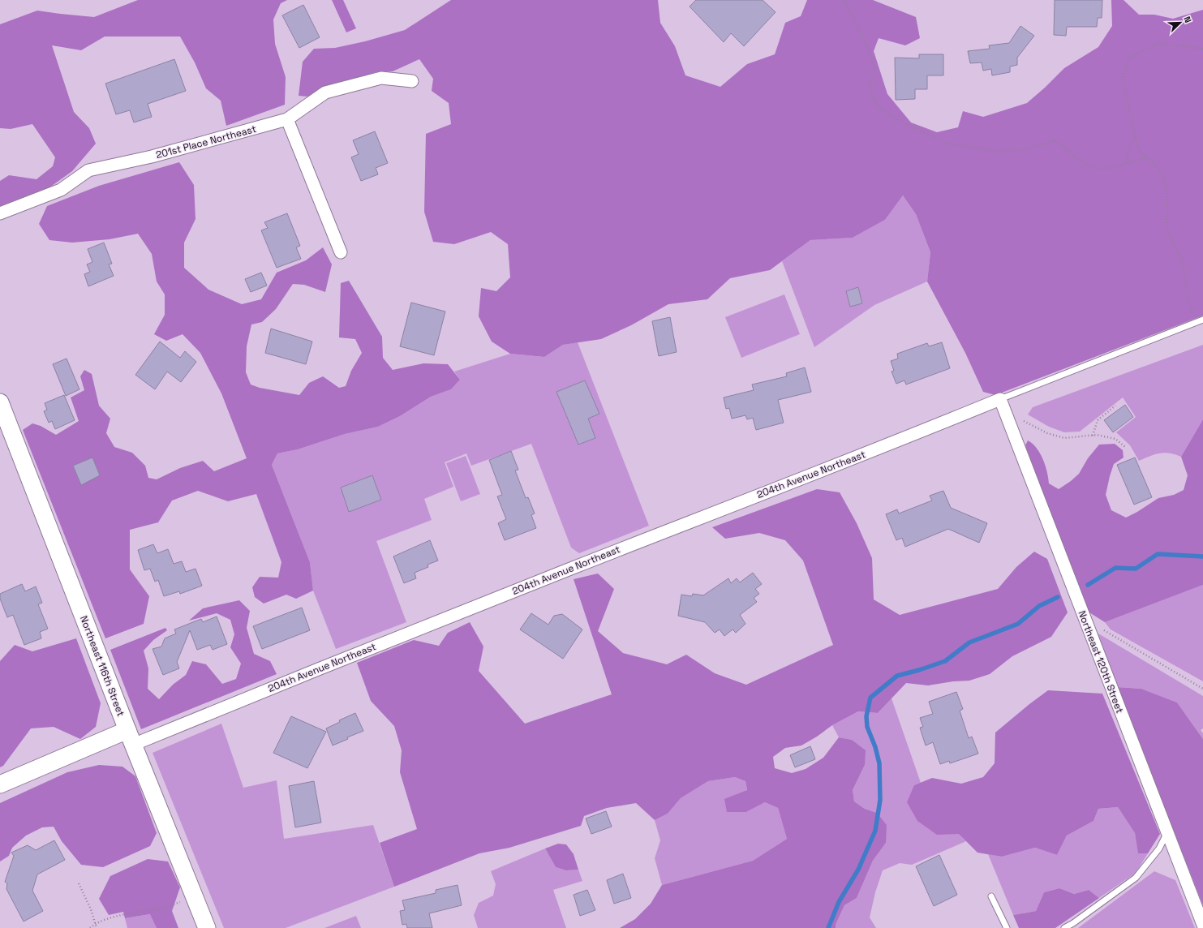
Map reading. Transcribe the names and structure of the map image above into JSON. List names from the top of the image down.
{
  "streets": {
    "street": [
      "201st Place Northeast",
      "204th Avenue Northeast",
      "Northeast 120th Street",
      "Northeast 116th Street"
    ]
  },
  "crossings": [
    ["204th Avenue Northeast", "Northeast 120th Street"],
    ["204th Avenue Northeast", "Northeast 116th Street"]
  ],
  "north": "top right"
}
